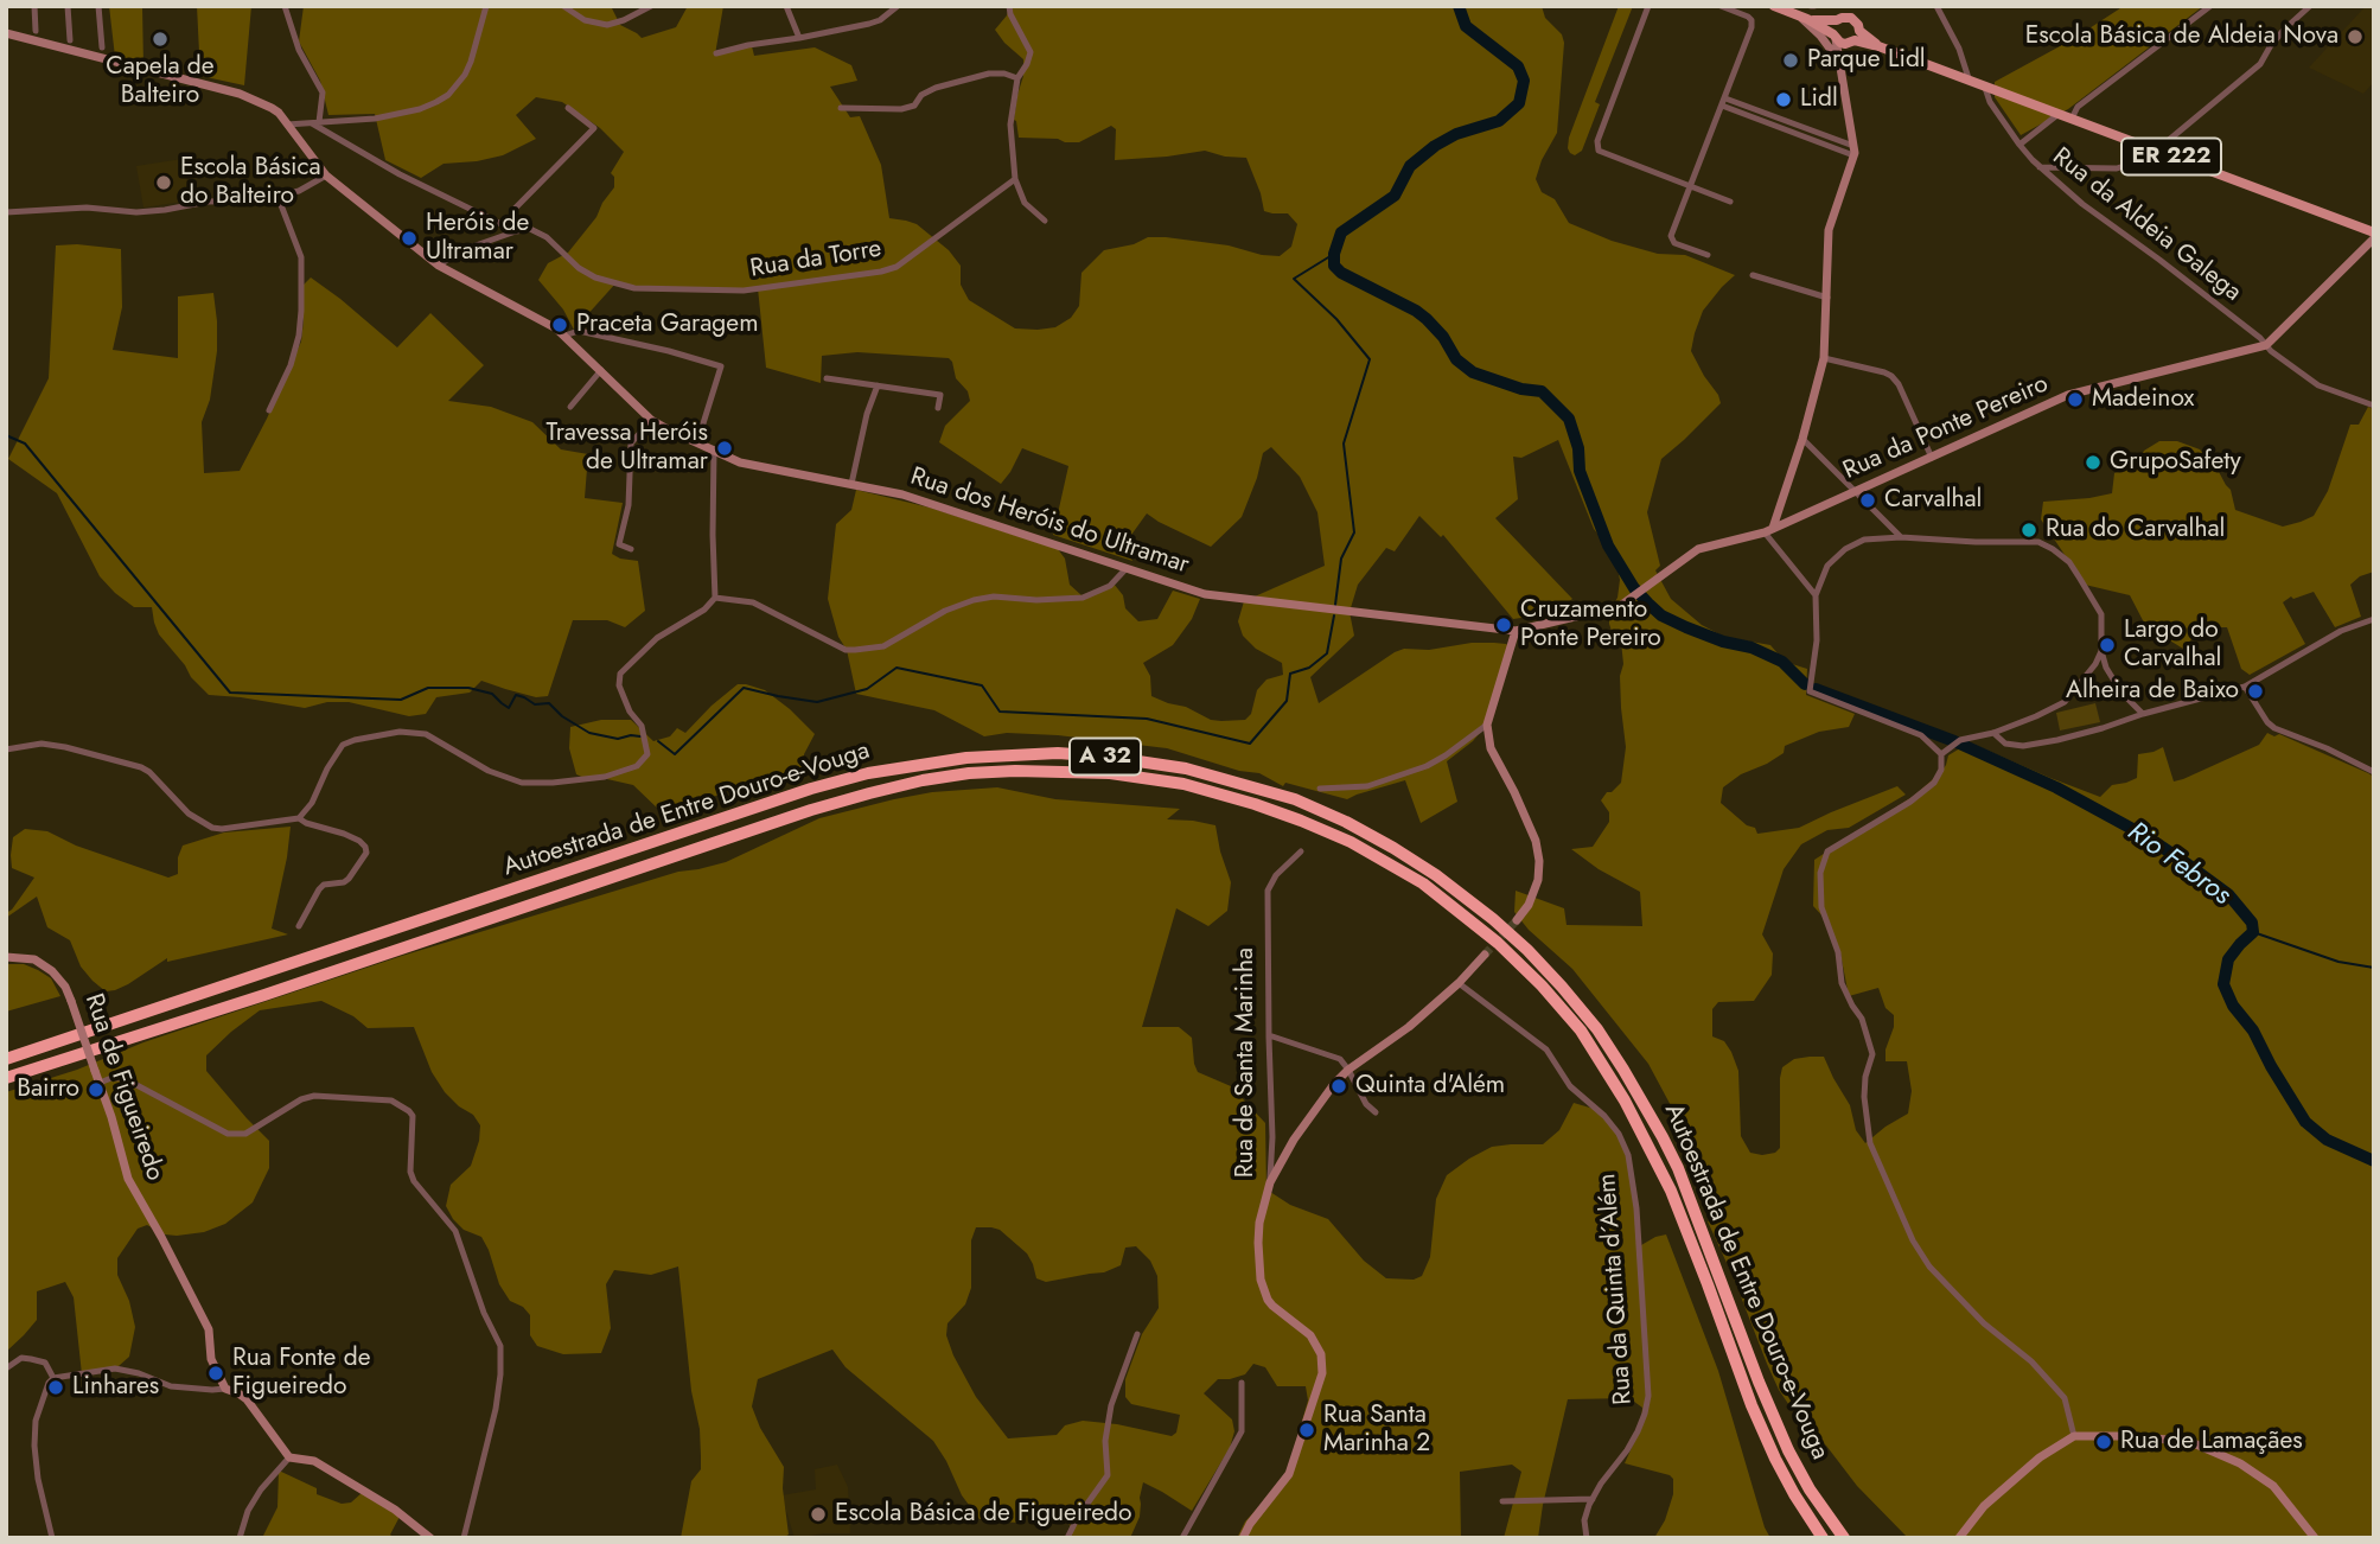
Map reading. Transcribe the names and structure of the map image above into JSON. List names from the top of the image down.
{
  "streets": {
    "highway": ["A 32", "Autoestrada de Entre Douro-e-Vouga"],
    "main road": ["ER 222"],
    "street": [
      "Rua da Aldeia Galega",
      "Rua da Torre",
      "Rua da Ponte Pereiro",
      "Rua dos Heróis do Ultramar",
      "Rua de Santa Marinha",
      "Rua de Figueiredo",
      "Rua da Quinta d´Além"
    ]
  },
  "crossings": [
    ["ER 222", "Rua da Aldeia Galega"],
    ["Rua da Aldeia Galega", "Rua da Ponte Pereiro"],
    ["Rua da Ponte Pereiro", "Rua dos Heróis do Ultramar"]
  ],
  "water": ["Rio Febros"],
  "places": [
    "Escola Básica de Aldeia Nova",
    "Capela de Balteiro",
    "Parque Lidl",
    "Lidl",
    "Escola Básica do Balteiro",
    "Heróis de Ultramar",
    "Praceta Garagem",
    "Madeinox",
    "Travessa Heróis de Ultramar",
    "GrupoSafety",
    "Carvalhal",
    "Rua do Carvalhal",
    "Cruzamento Ponte Pereiro",
    "Largo do Carvalhal",
    "Alheira de Baixo",
    "Quinta d'Além",
    "Bairro",
    "Rua Fonte de Figueiredo",
    "Linhares",
    "Rua Santa Marinha 2",
    "Rua de Lamaçães",
    "Escola Básica de Figueiredo"
  ]
}
